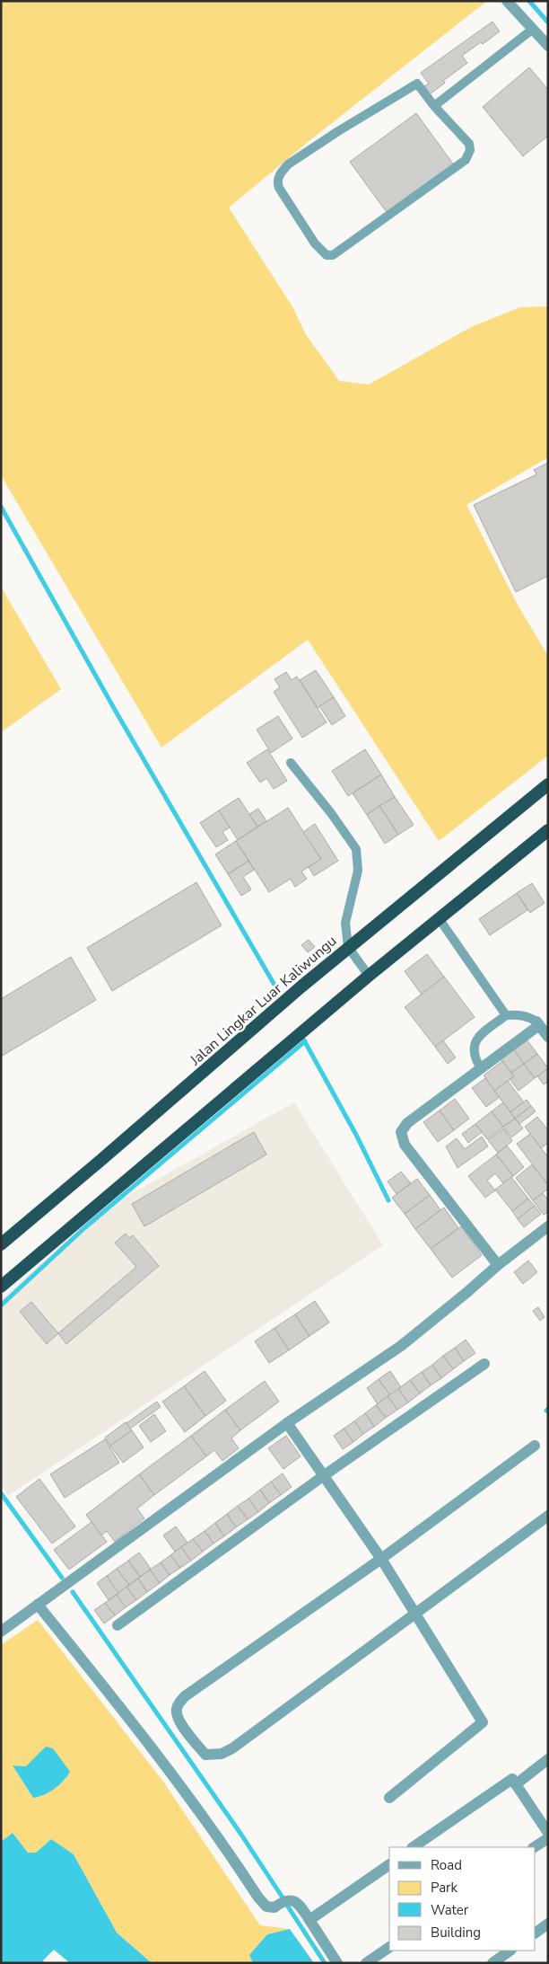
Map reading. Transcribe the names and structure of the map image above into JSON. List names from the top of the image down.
{
  "streets": {
    "highway": ["Jalan Lingkar Luar Kaliwungu"]
  },
  "legend": [
    "Road",
    "Park",
    "Water",
    "Building"
  ]
}
